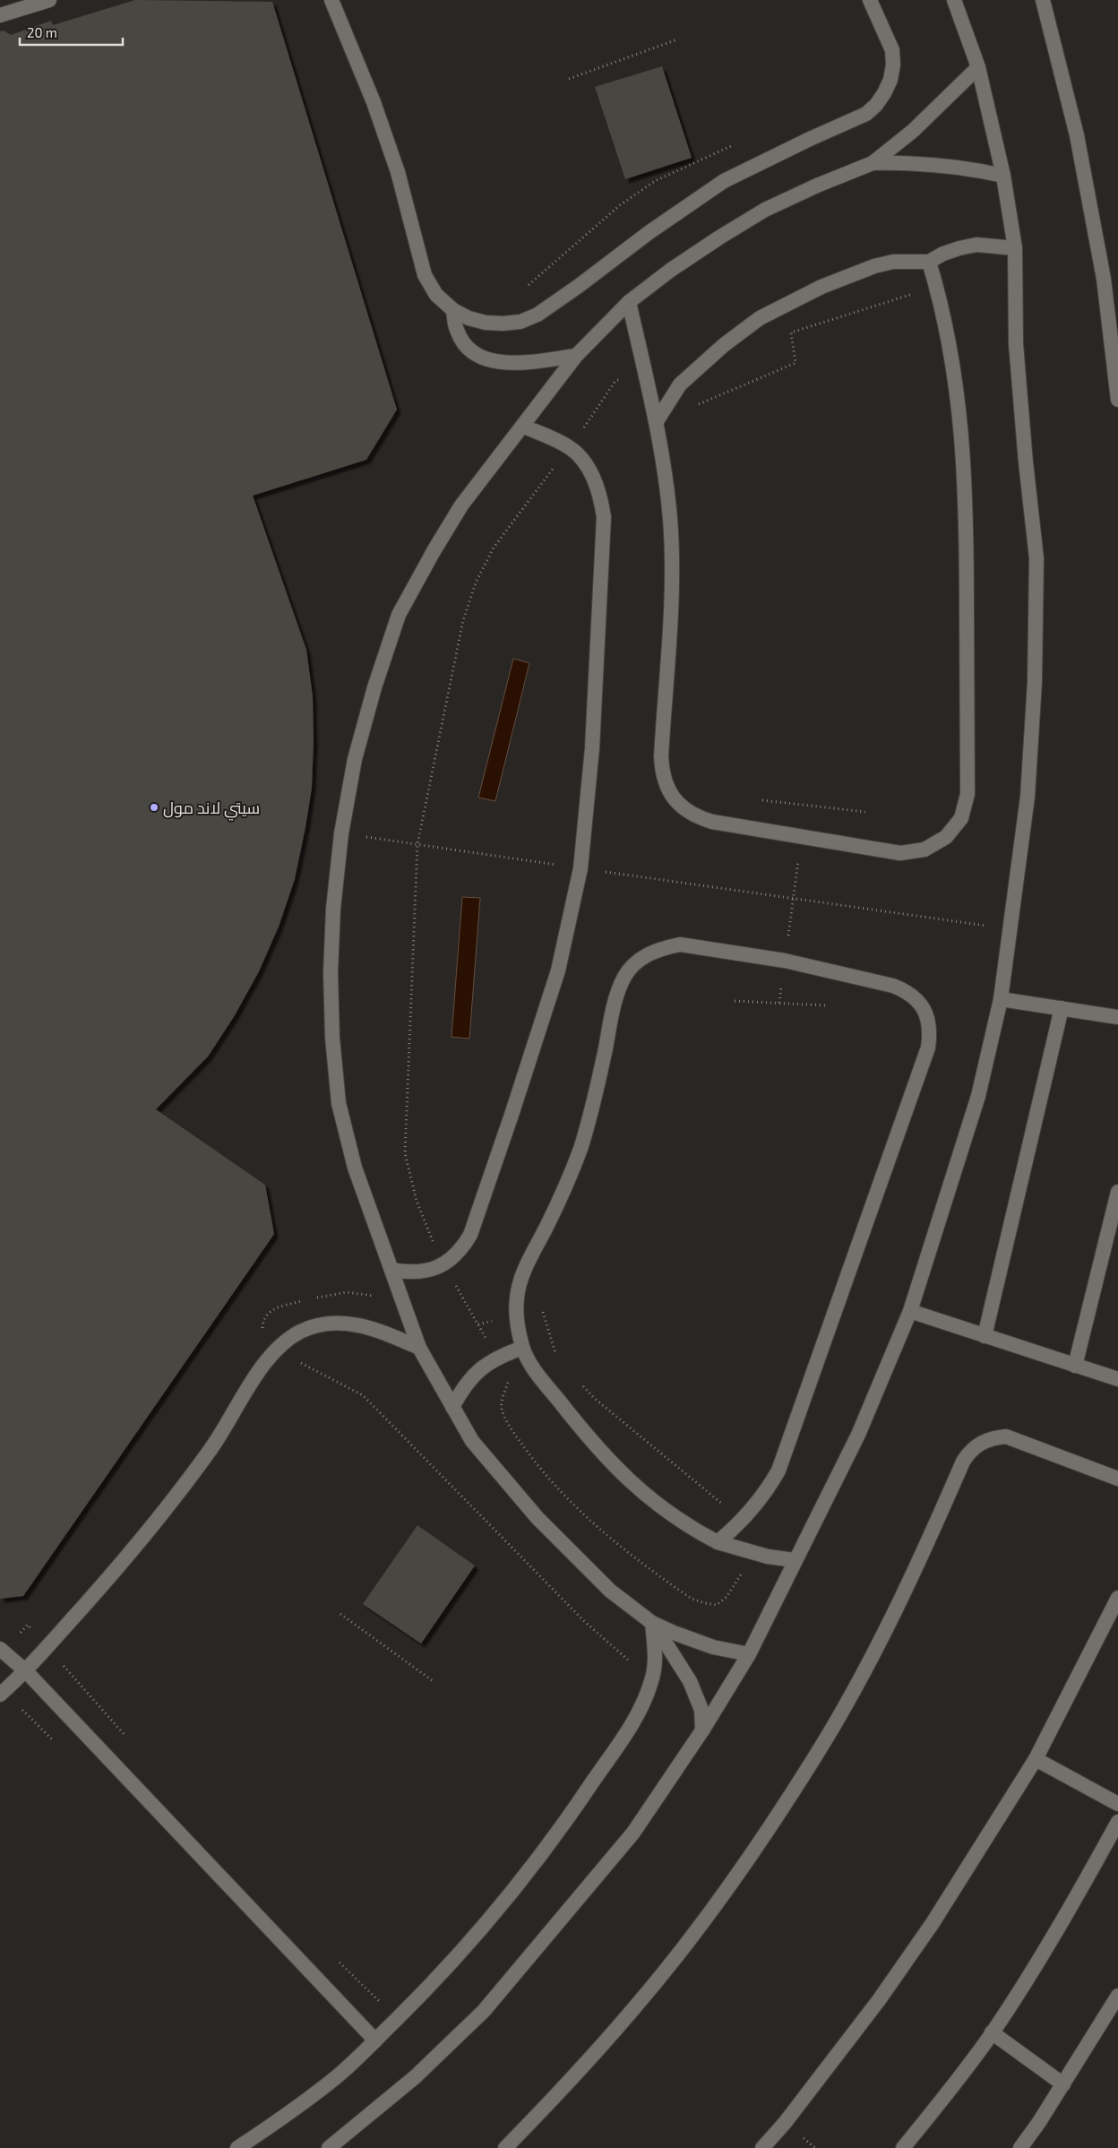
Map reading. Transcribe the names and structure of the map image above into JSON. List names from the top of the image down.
{
  "places": ["سيتي لاند مول"],
  "scale_bar": "20 m"
}
